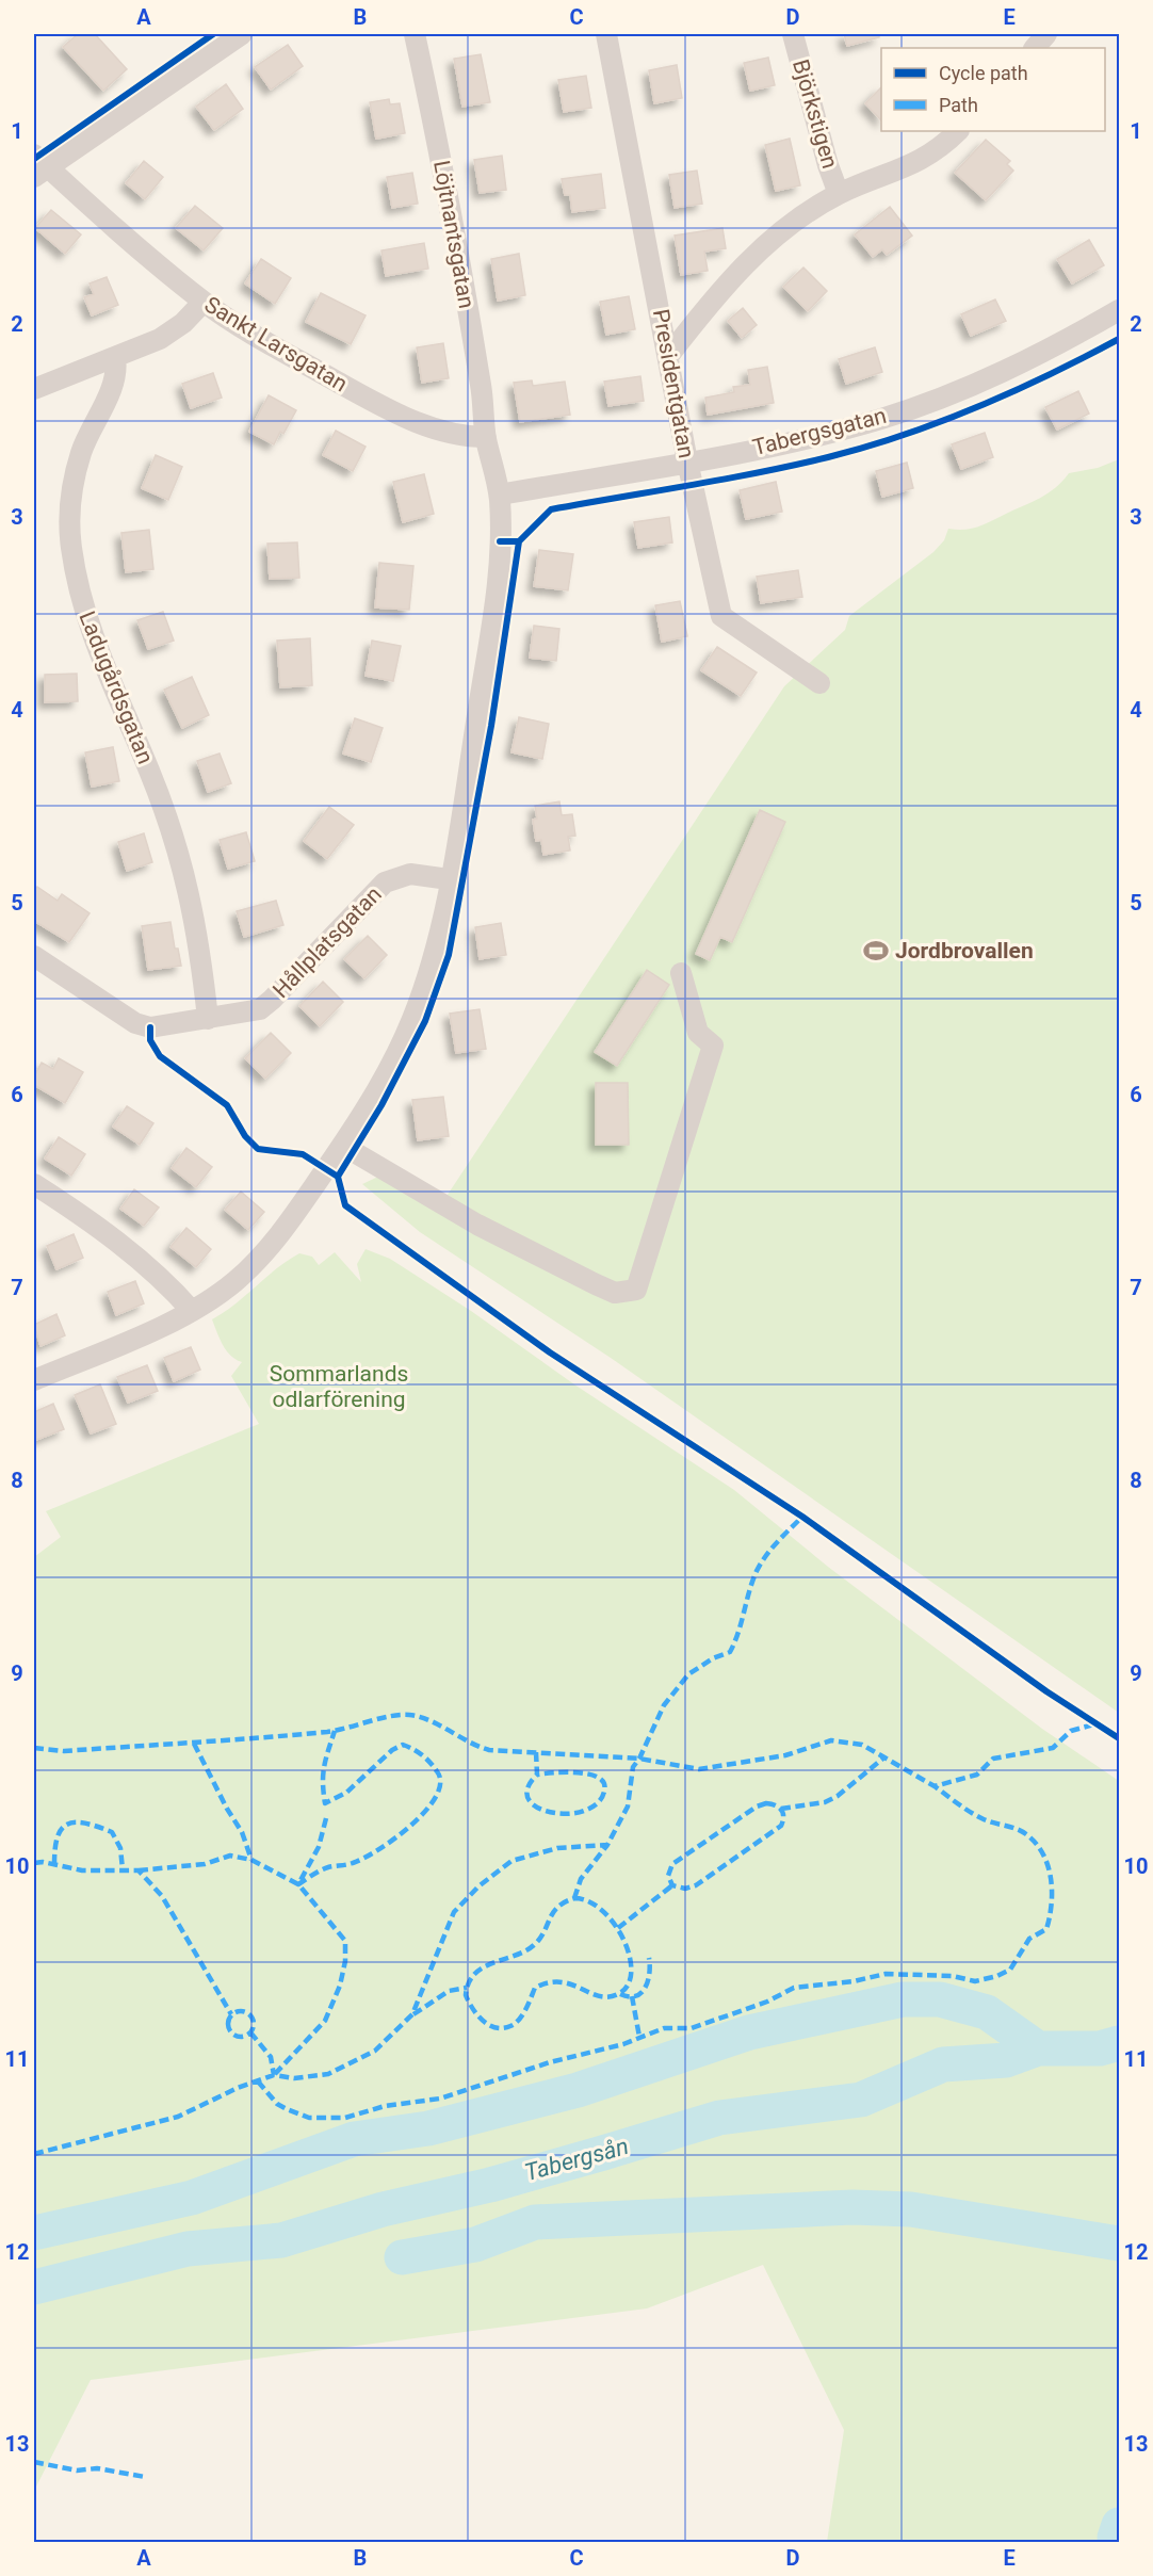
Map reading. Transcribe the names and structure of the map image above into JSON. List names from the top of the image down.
{
  "streets": {
    "street": [
      "Björkstigen",
      "Löjtnantsgatan",
      "Sankt Larsgatan",
      "Presidentgatan",
      "Tabergsgatan",
      "Ladugårdsgatan",
      "Hållplatsgatan"
    ]
  },
  "crossings": [
    ["Löjtnantsgatan", "Sankt Larsgatan"],
    ["Löjtnantsgatan", "Tabergsgatan"],
    ["Löjtnantsgatan", "Hållplatsgatan"],
    ["Presidentgatan", "Tabergsgatan"],
    ["Ladugårdsgatan", "Hållplatsgatan"]
  ],
  "water": ["Tabergsån"],
  "parks": ["Sommarlands odlarförening"],
  "places": {
    "sports": ["Jordbrovallen"]
  },
  "legend": ["Cycle path", "Path"],
  "grid": {
    "columns": [
      "A",
      "B",
      "C",
      "D",
      "E"
    ],
    "rows": [
      "1",
      "2",
      "3",
      "4",
      "5",
      "6",
      "7",
      "8",
      "9",
      "10",
      "11",
      "12",
      "13"
    ]
  }
}
